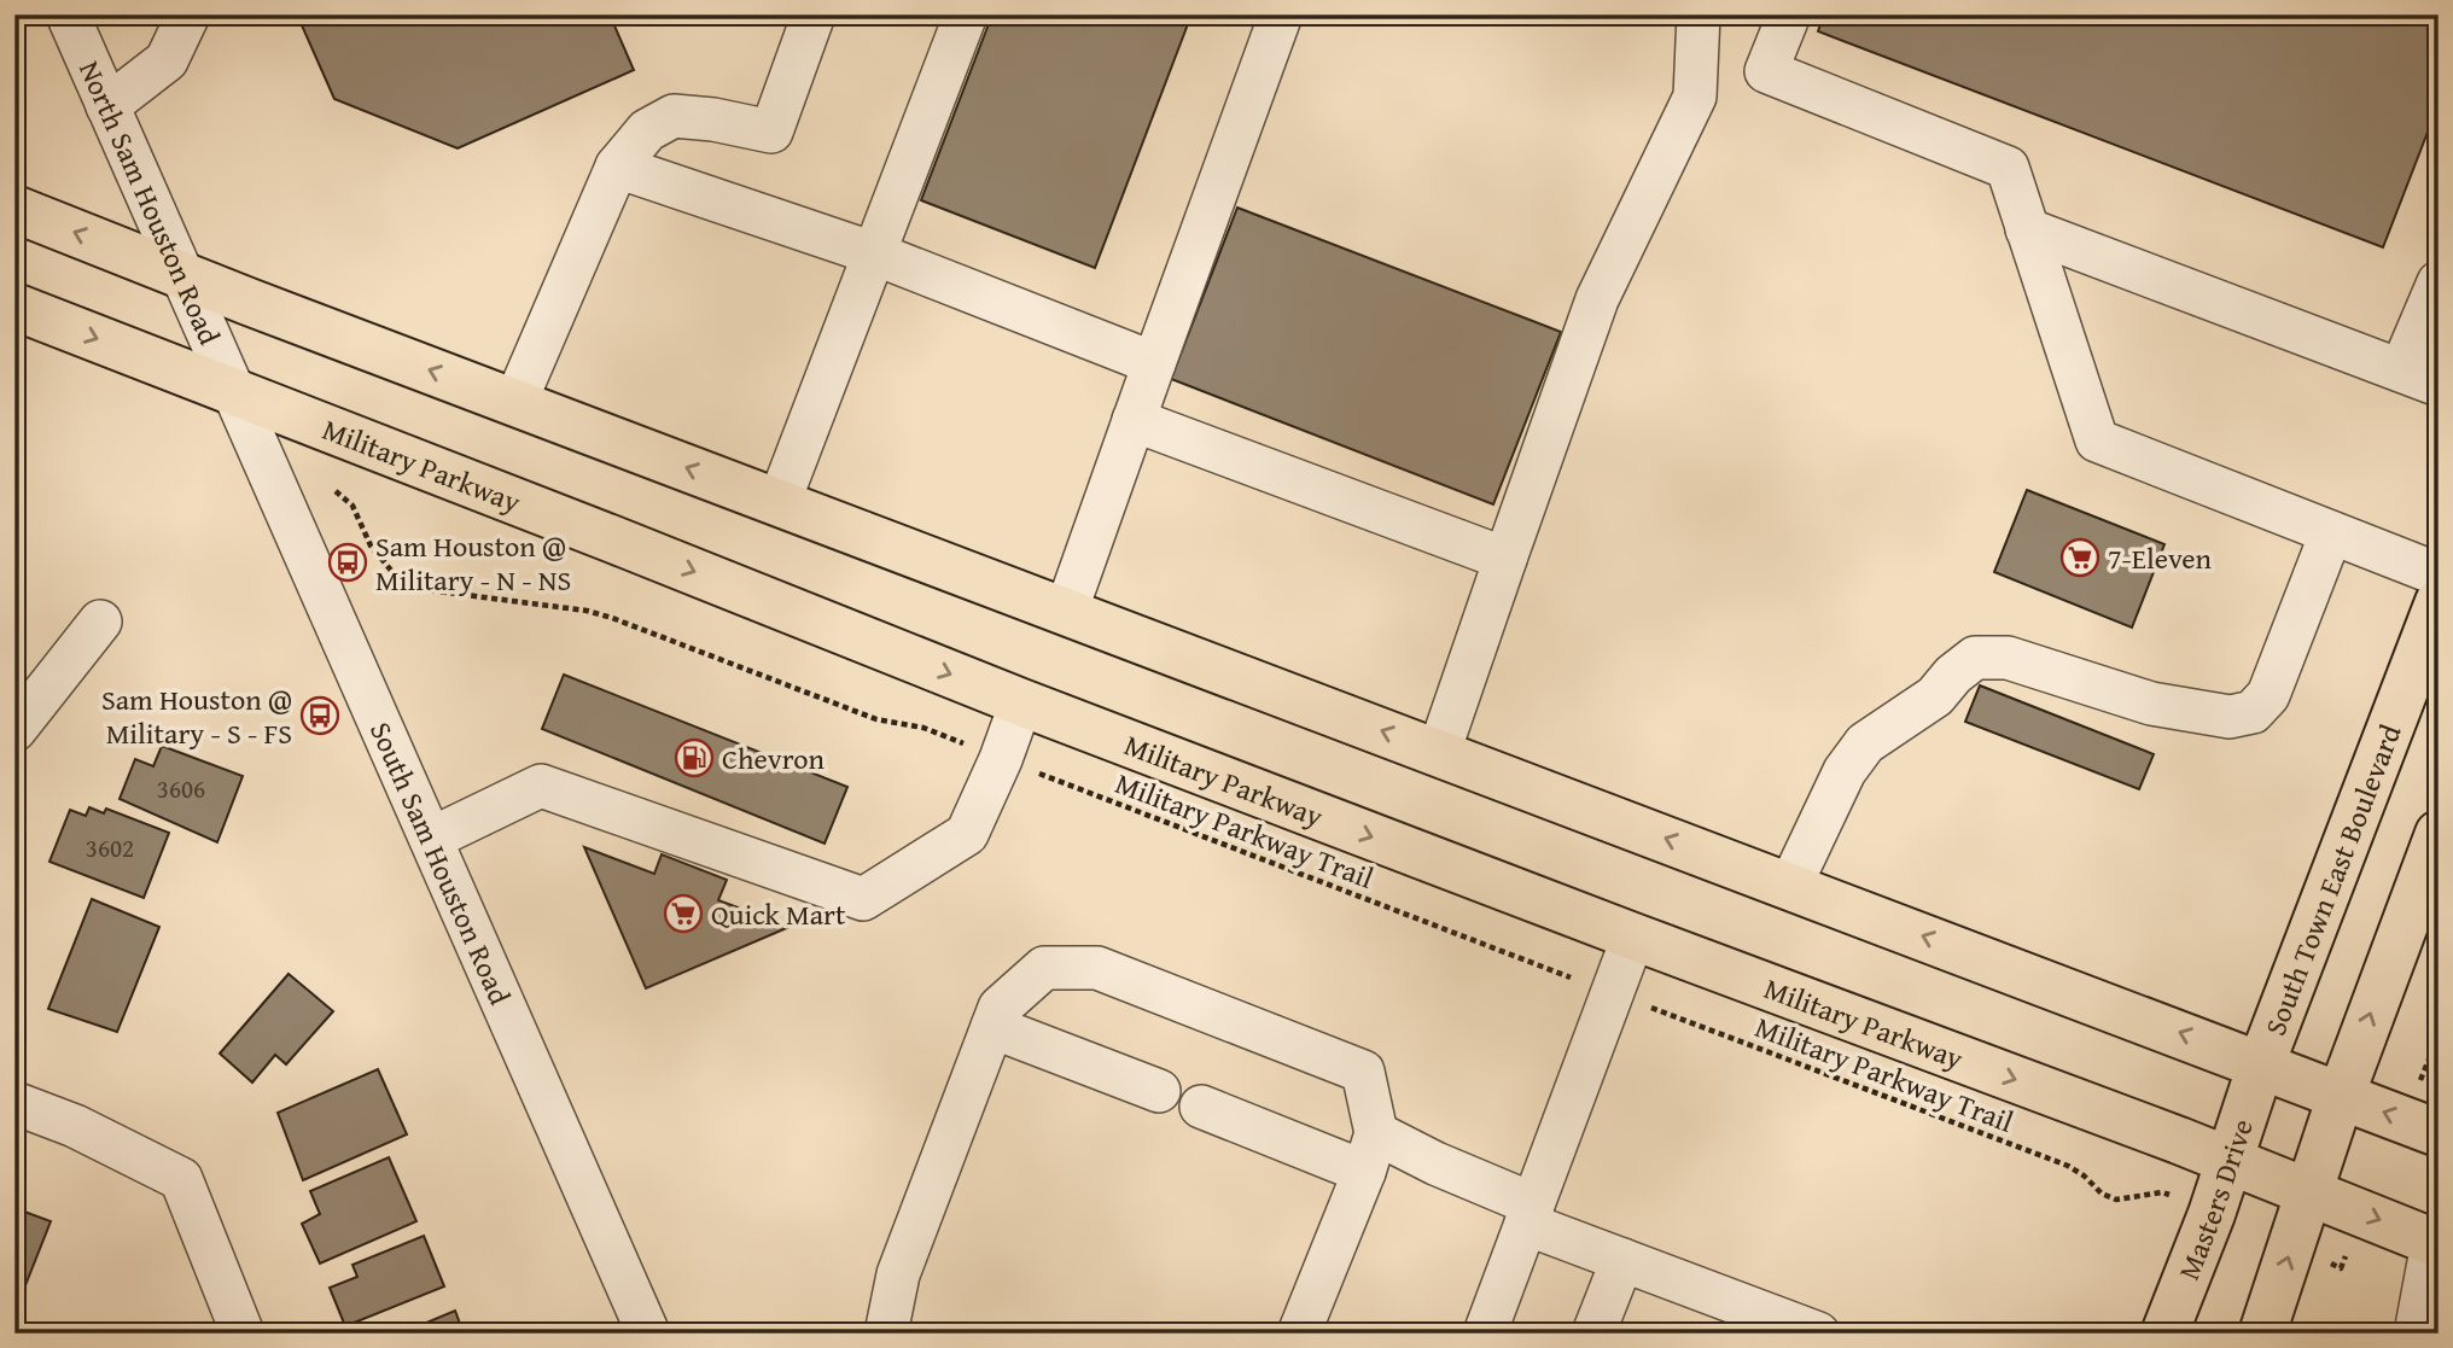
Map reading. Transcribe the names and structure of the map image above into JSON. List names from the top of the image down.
{
  "streets": {
    "main road": ["Military Parkway", "South Town East Boulevard", "Masters Drive"],
    "street": ["North Sam Houston Road", "South Sam Houston Road"],
    "path": ["Military Parkway Trail"]
  },
  "crossings": [
    ["North Sam Houston Road", "Military Parkway"],
    ["North Sam Houston Road", "South Sam Houston Road"],
    ["Military Parkway", "South Sam Houston Road"],
    ["Military Parkway", "Masters Drive"],
    ["South Town East Boulevard", "Masters Drive"]
  ],
  "places": {
    "supermarket": ["7-Eleven", "Quick Mart"],
    "bus stop": ["Sam Houston @ Military - N - NS", "Sam Houston @ Military - S - FS"],
    "fuel station": ["Chevron"]
  },
  "house_numbers": ["3606", "3602"]
}
